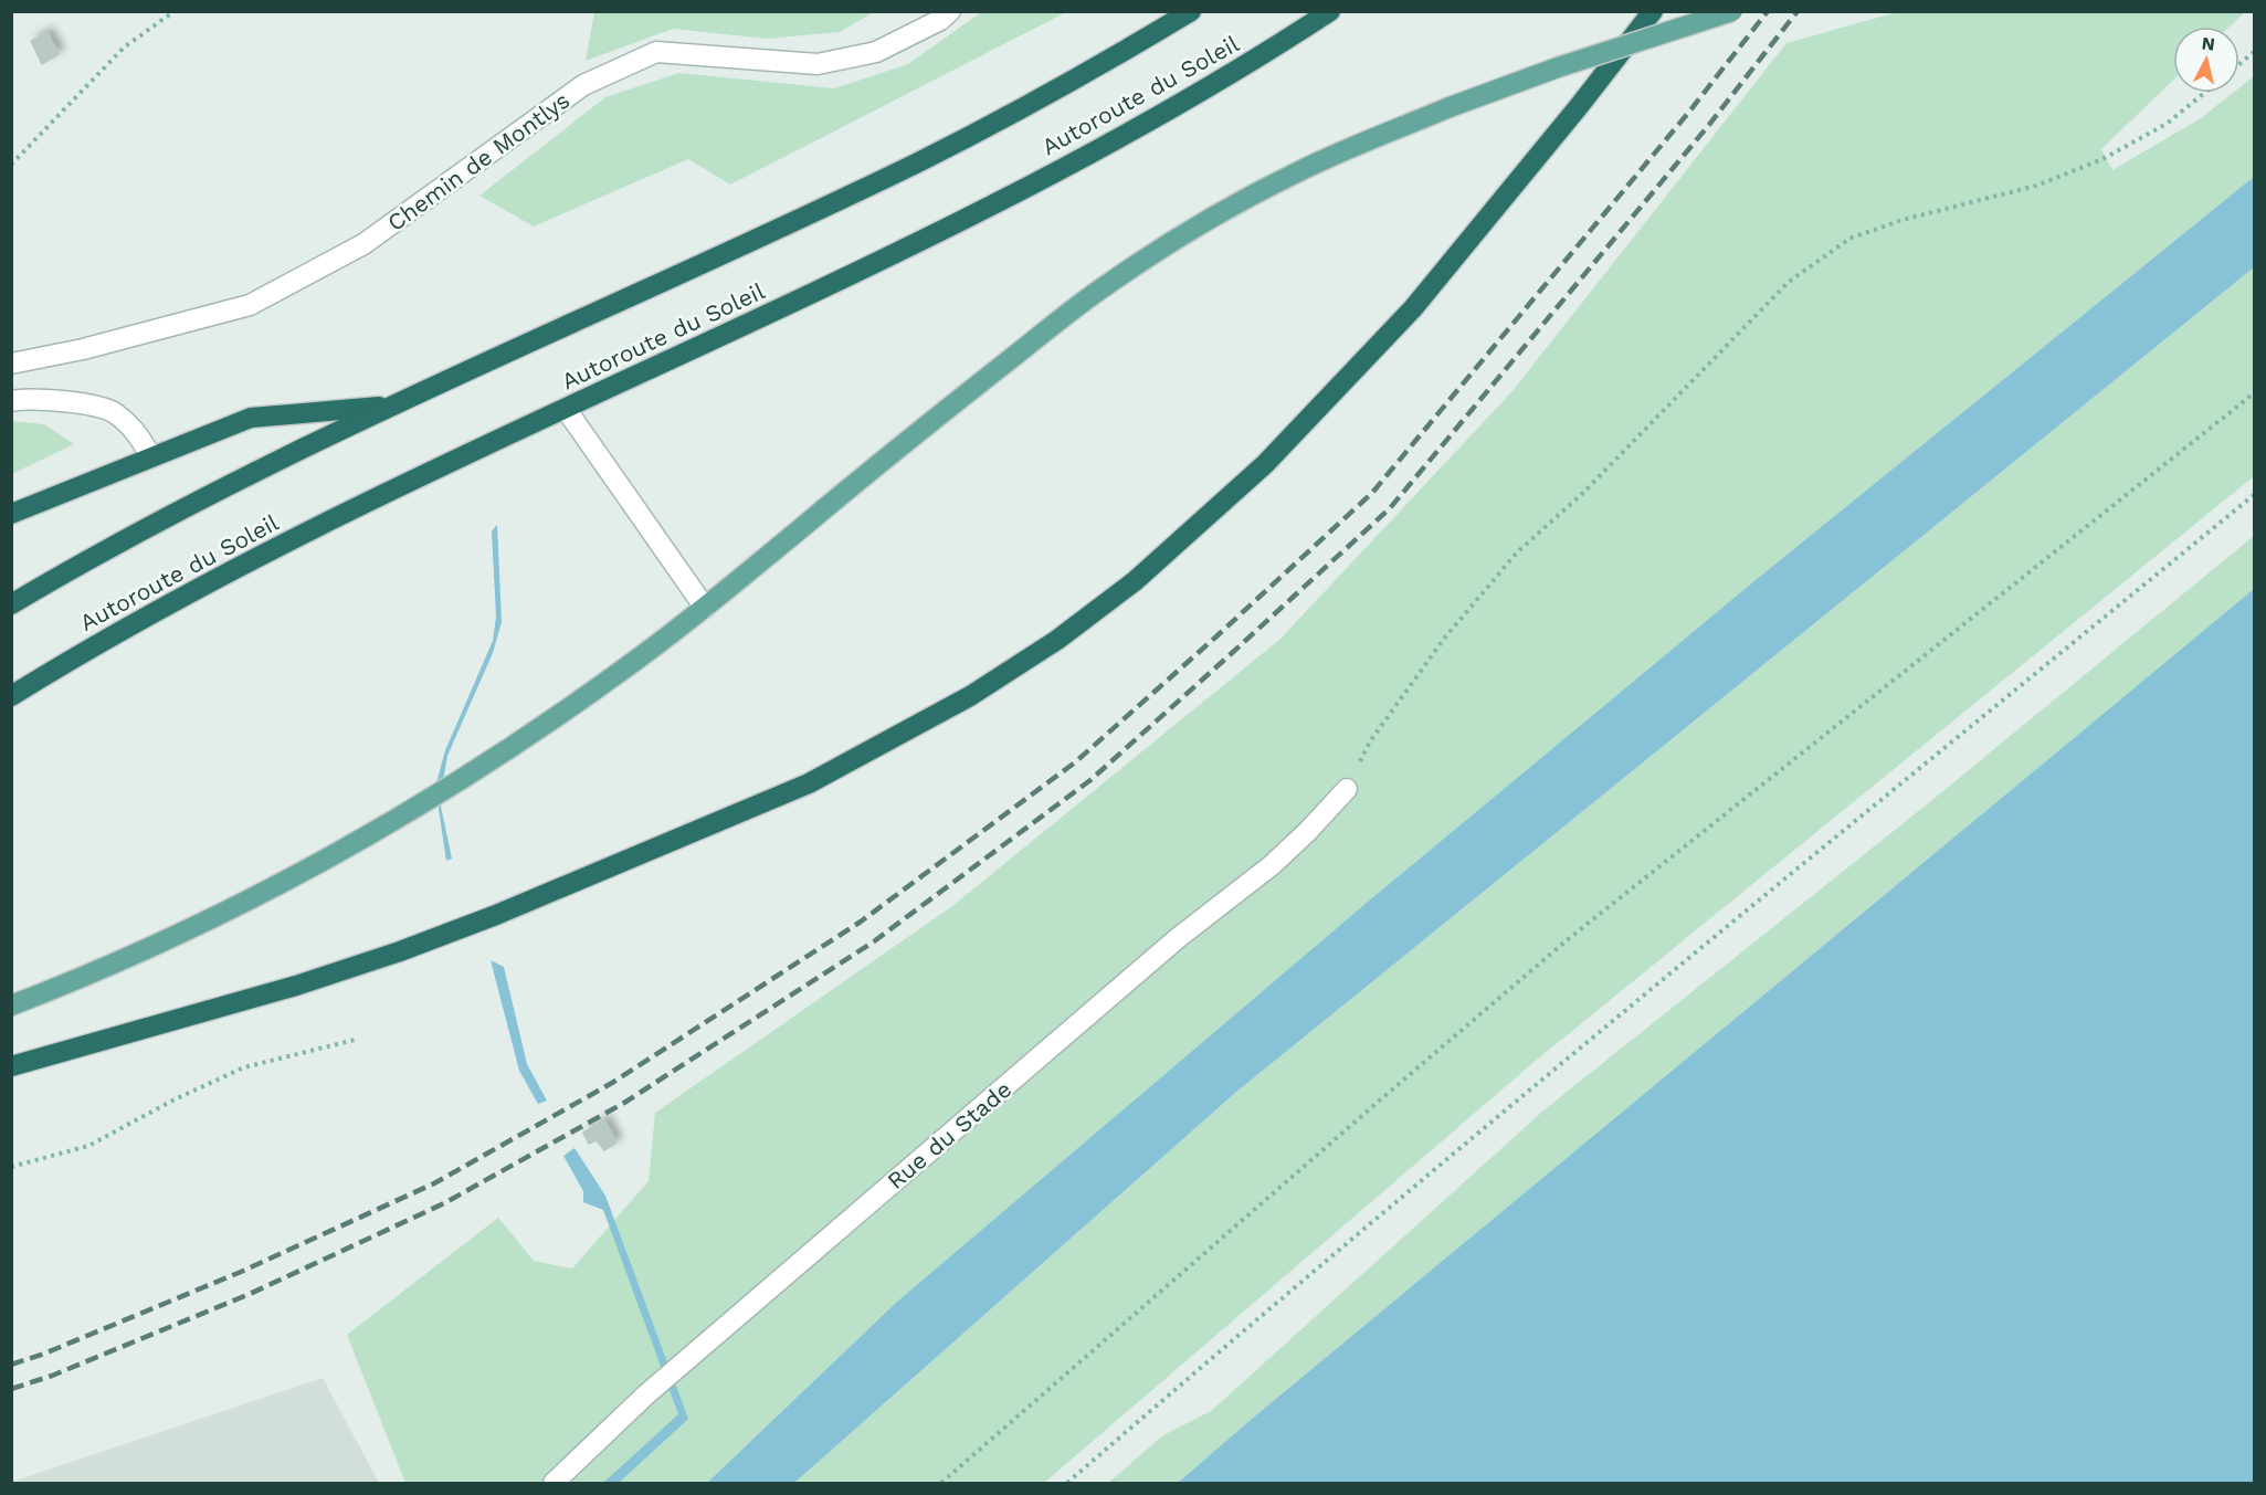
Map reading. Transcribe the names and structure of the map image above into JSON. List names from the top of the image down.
{
  "streets": {
    "highway": ["Autoroute du Soleil"],
    "street": ["Chemin de Montlys", "Rue du Stade"]
  },
  "north": "top"
}
